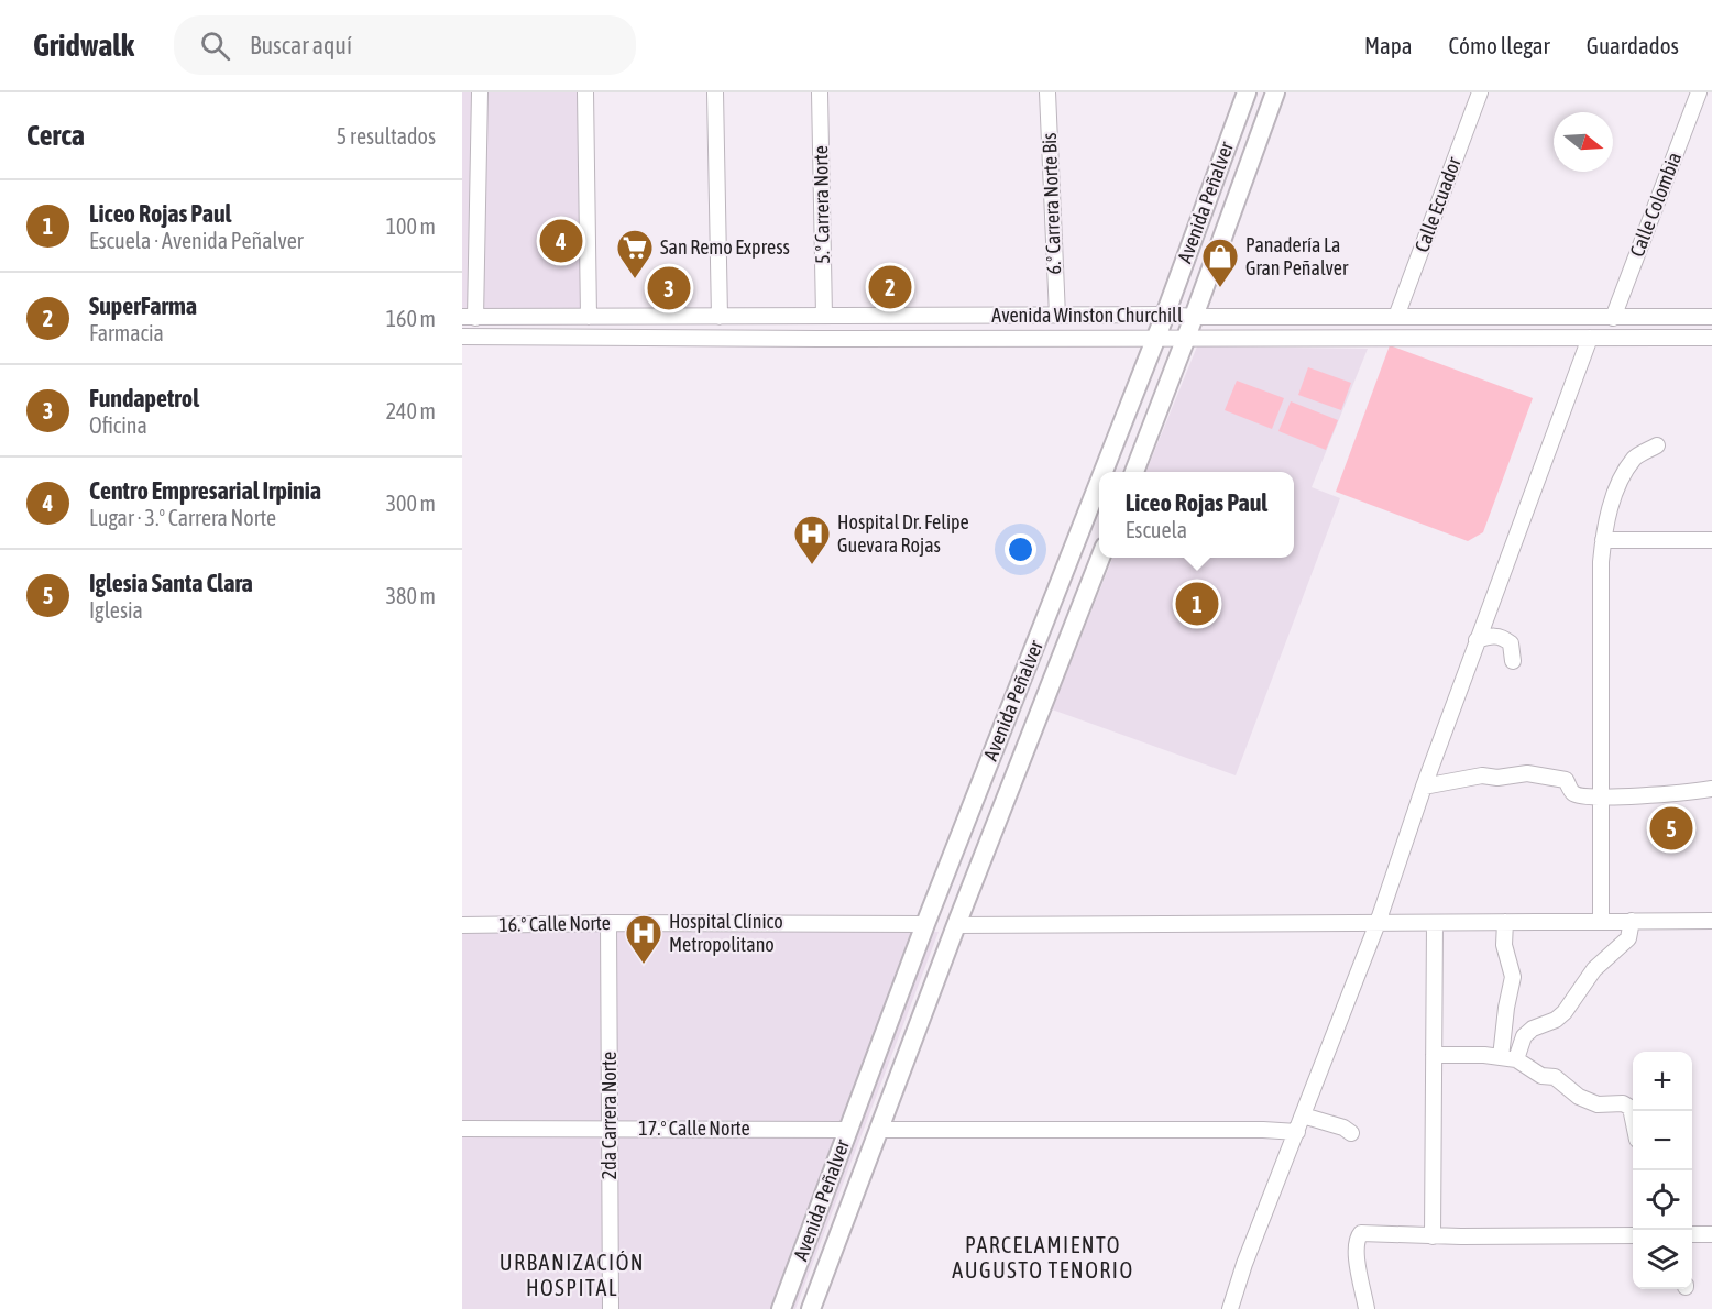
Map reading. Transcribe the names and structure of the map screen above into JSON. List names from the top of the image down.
{
  "streets": {
    "main road": ["Avenida Peñalver"],
    "street": [
      "6.° Carrera Norte Bis",
      "5.° Carrera Norte",
      "Calle Ecuador",
      "Calle Colombia",
      "Avenida Winston Churchill",
      "16.° Calle Norte",
      "2da Carrera Norte",
      "17.° Calle Norte"
    ]
  },
  "crossings": [
    ["Avenida Peñalver", "Avenida Winston Churchill"],
    ["Avenida Peñalver", "16.° Calle Norte"],
    ["Avenida Peñalver", "17.° Calle Norte"],
    ["6.° Carrera Norte Bis", "Avenida Winston Churchill"],
    ["5.° Carrera Norte", "Avenida Winston Churchill"],
    ["Calle Ecuador", "Avenida Winston Churchill"],
    ["Calle Colombia", "Avenida Winston Churchill"],
    ["16.° Calle Norte", "2da Carrera Norte"],
    ["2da Carrera Norte", "17.° Calle Norte"]
  ],
  "districts": ["PARCELAMIENTO AUGUSTO TENORIO", "URBANIZACIÓN HOSPITAL"],
  "places": {
    "supermarket": ["San Remo Express"],
    "shop": ["Panadería La Gran Peñalver"],
    "hospital": ["Hospital Dr. Felipe Guevara Rojas", "Hospital Clínico Metropolitano"]
  },
  "north": "right",
  "page": {
    "header": "Gridwalk",
    "search": "Buscar aquí",
    "nav": ["Mapa", "Cómo llegar", "Guardados"],
    "heading": ["Cerca", "5 resultados"],
    "list": [
      {
        "mark": "1",
        "name": "Liceo Rojas Paul",
        "note": "Escuela · Avenida Peñalver",
        "value": "100 m"
      },
      {
        "mark": "2",
        "name": "SuperFarma",
        "note": "Farmacia",
        "value": "160 m"
      },
      {
        "mark": "3",
        "name": "Fundapetrol",
        "note": "Oficina",
        "value": "240 m"
      },
      {
        "mark": "4",
        "name": "Centro Empresarial Irpinia",
        "note": "Lugar · 3.° Carrera Norte",
        "value": "300 m"
      },
      {
        "mark": "5",
        "name": "Iglesia Santa Clara",
        "note": "Iglesia",
        "value": "380 m"
      }
    ],
    "pins": [
      "4",
      "2",
      "3",
      "1",
      "5"
    ],
    "popup": ["Liceo Rojas Paul", "Escuela"],
    "map_buttons": ["+", "−"]
  }
}
